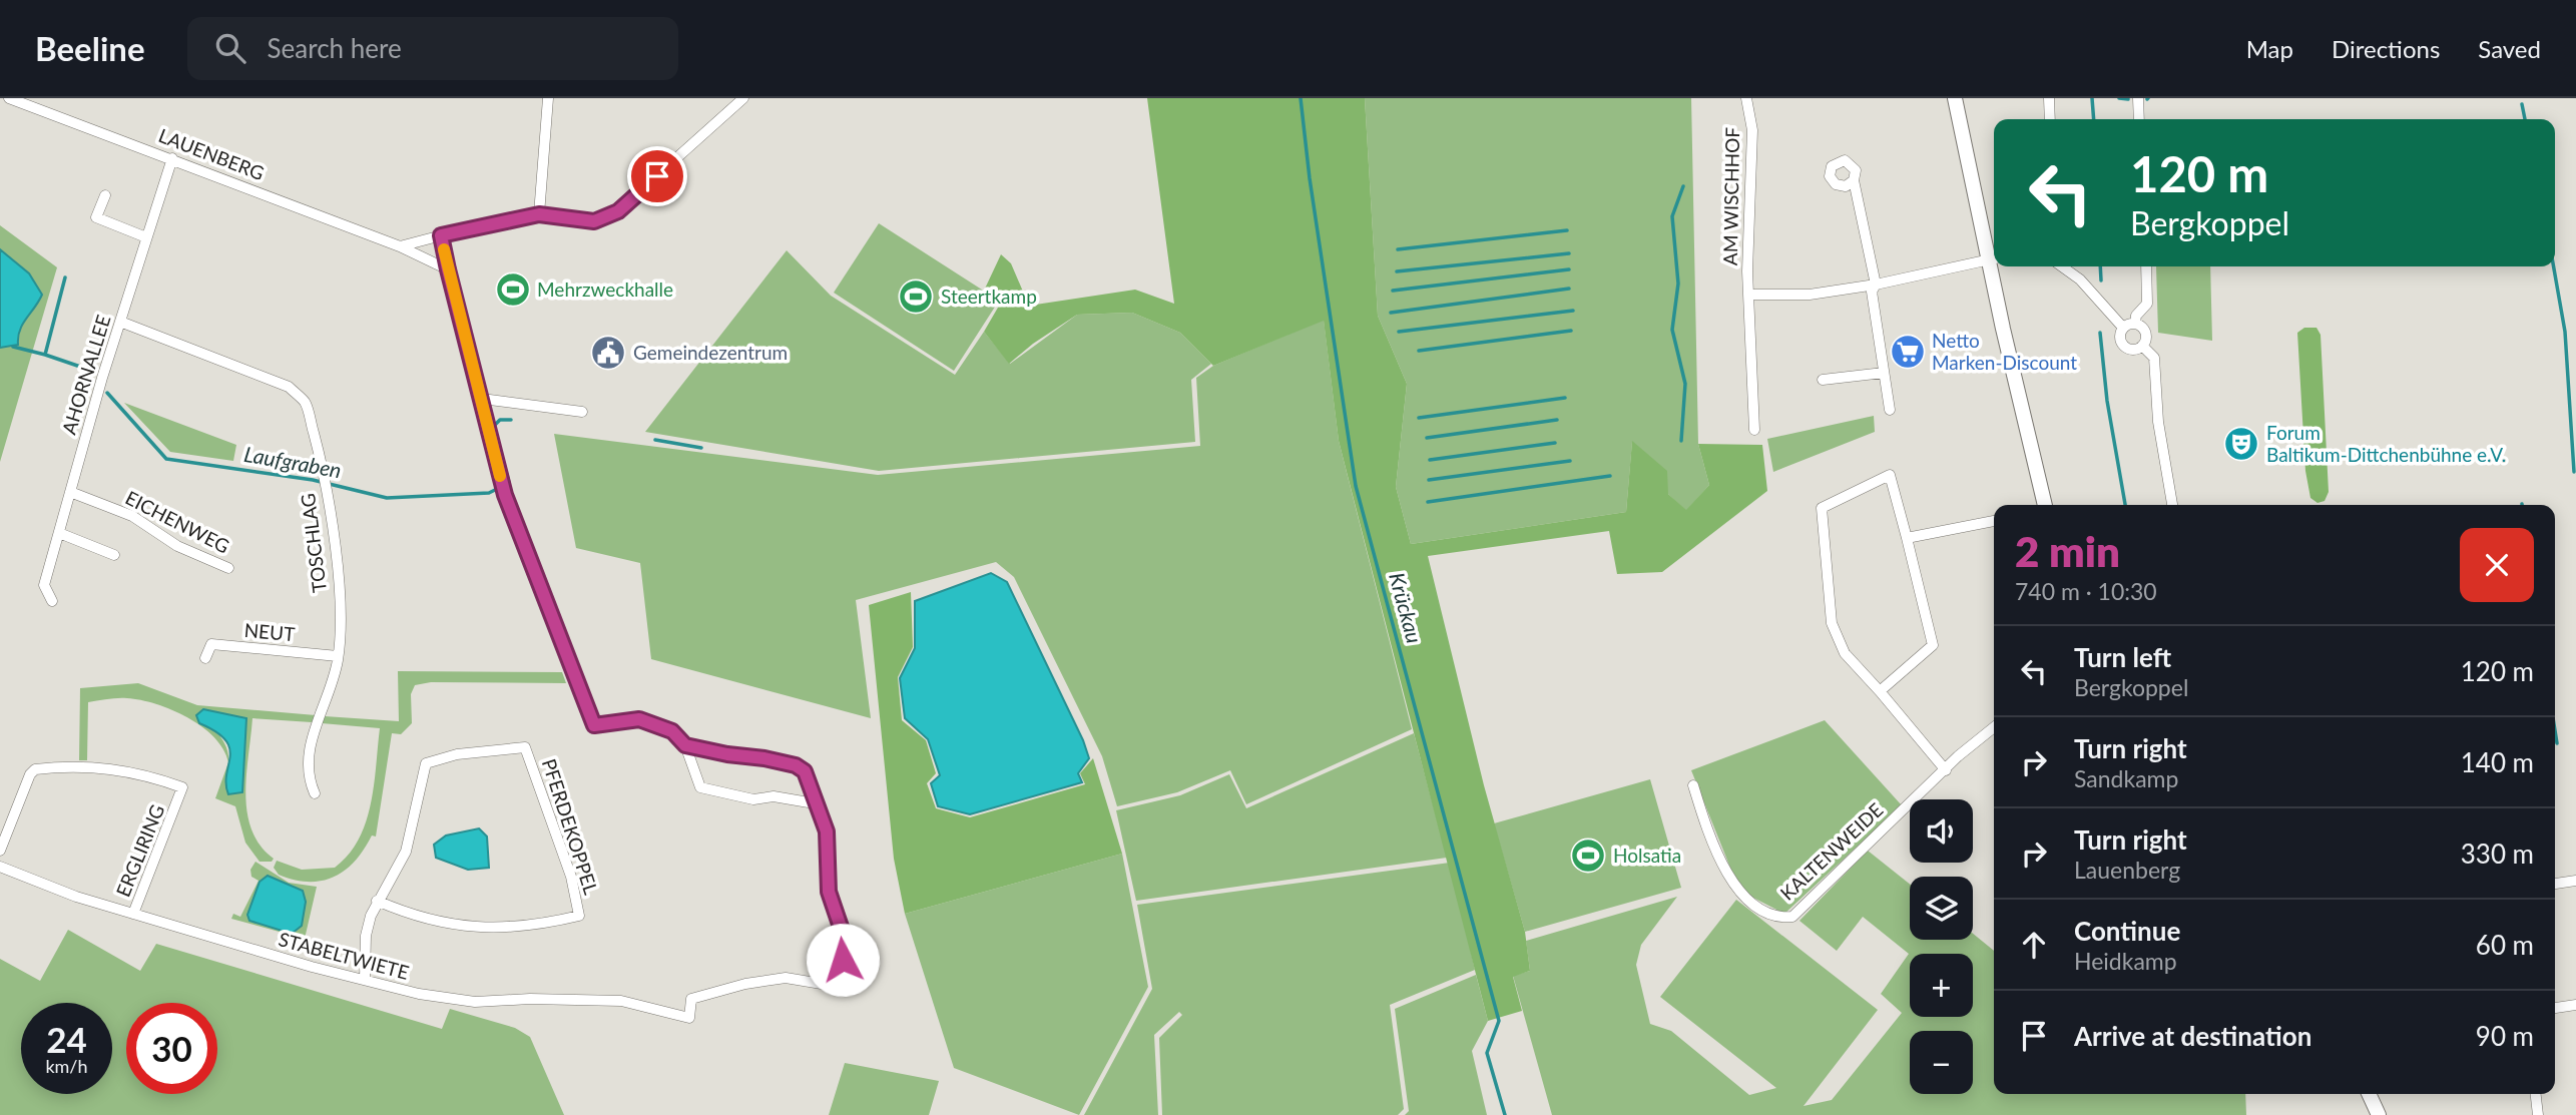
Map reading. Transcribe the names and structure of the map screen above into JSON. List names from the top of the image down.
{
  "streets": {
    "street": [
      "LAUENBERG",
      "AM WISCHHOF",
      "AHORNALLEE",
      "EICHENWEG",
      "TOSCHLAG",
      "NEUT",
      "PFERDEKOPPEL",
      "ERGLIRING",
      "KALTENWEIDE",
      "STABELTWIETE"
    ]
  },
  "crossings": [
    ["LAUENBERG", "AHORNALLEE"],
    ["AHORNALLEE", "EICHENWEG"],
    ["AHORNALLEE", "TOSCHLAG"],
    ["TOSCHLAG", "NEUT"],
    ["PFERDEKOPPEL", "STABELTWIETE"],
    ["ERGLIRING", "STABELTWIETE"]
  ],
  "water": ["Laufgraben", "Krückau"],
  "places": {
    "sports": ["Mehrzweckhalle", "Steertkamp", "Holsatia"],
    "supermarket": ["Netto Marken-Discount"],
    "public building": ["Gemeindezentrum"],
    "theatre": ["Forum Baltikum-Dittchenbühne e.V."]
  },
  "page": {
    "header": "Beeline",
    "search": "Search here",
    "nav": ["Map", "Directions", "Saved"],
    "turn": ["120 m", "Bergkoppel"],
    "heading": ["2 min", "740 m · 10:30"],
    "list": [
      {
        "name": "Turn left",
        "note": "Bergkoppel",
        "value": "120 m"
      },
      {
        "name": "Turn right",
        "note": "Sandkamp",
        "value": "140 m"
      },
      {
        "name": "Turn right",
        "note": "Lauenberg",
        "value": "330 m"
      },
      {
        "name": "Continue",
        "note": "Heidkamp",
        "value": "60 m"
      },
      {
        "name": "Arrive at destination",
        "value": "90 m"
      }
    ],
    "map_buttons": ["+", "−"],
    "speed": "24 km/h",
    "limit": "30"
  }
}
